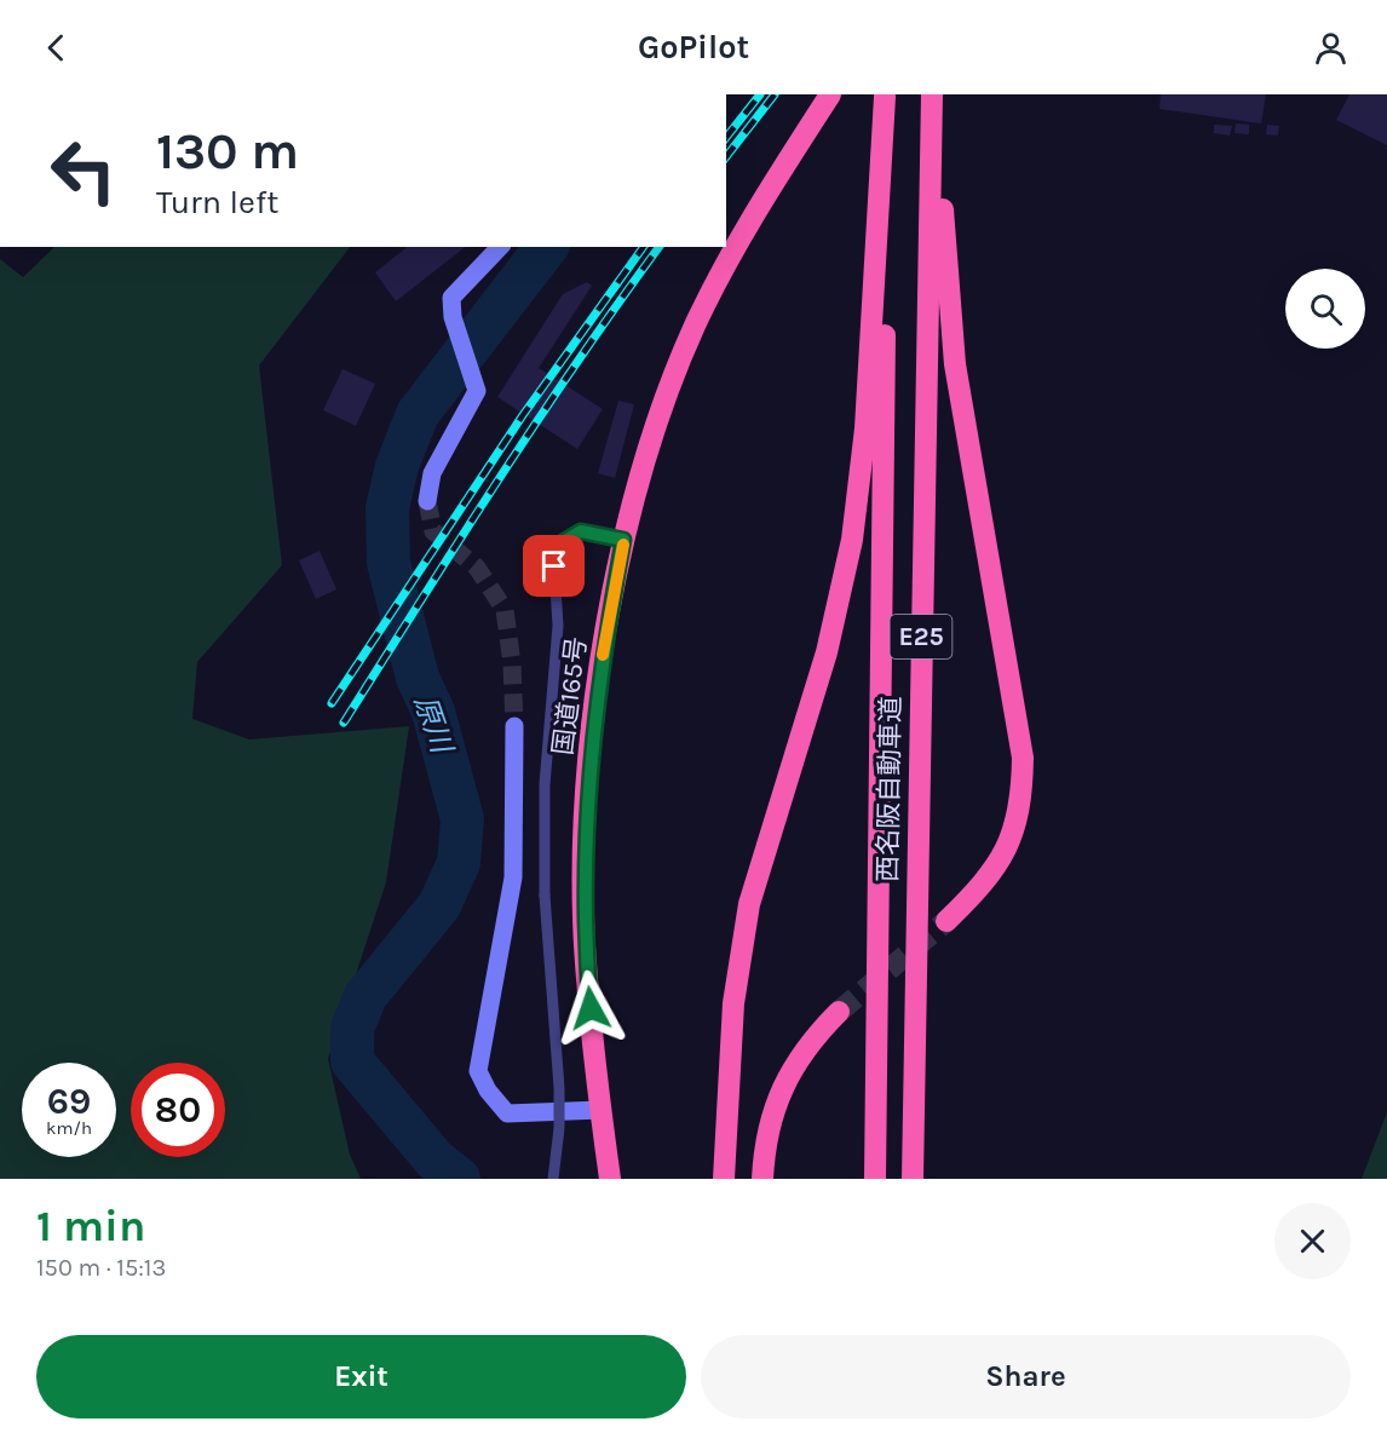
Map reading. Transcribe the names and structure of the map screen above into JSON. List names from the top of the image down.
{
  "streets": {
    "highway": ["E25", "国道165号", "西名阪自動車道"]
  },
  "water": ["原川"],
  "page": {
    "header": "GoPilot",
    "turn": ["130 m", "Turn left"],
    "speed": "69 km/h",
    "limit": "80",
    "heading": ["1 min", "150 m · 15:13"],
    "buttons": ["Exit", "Share"]
  }
}
